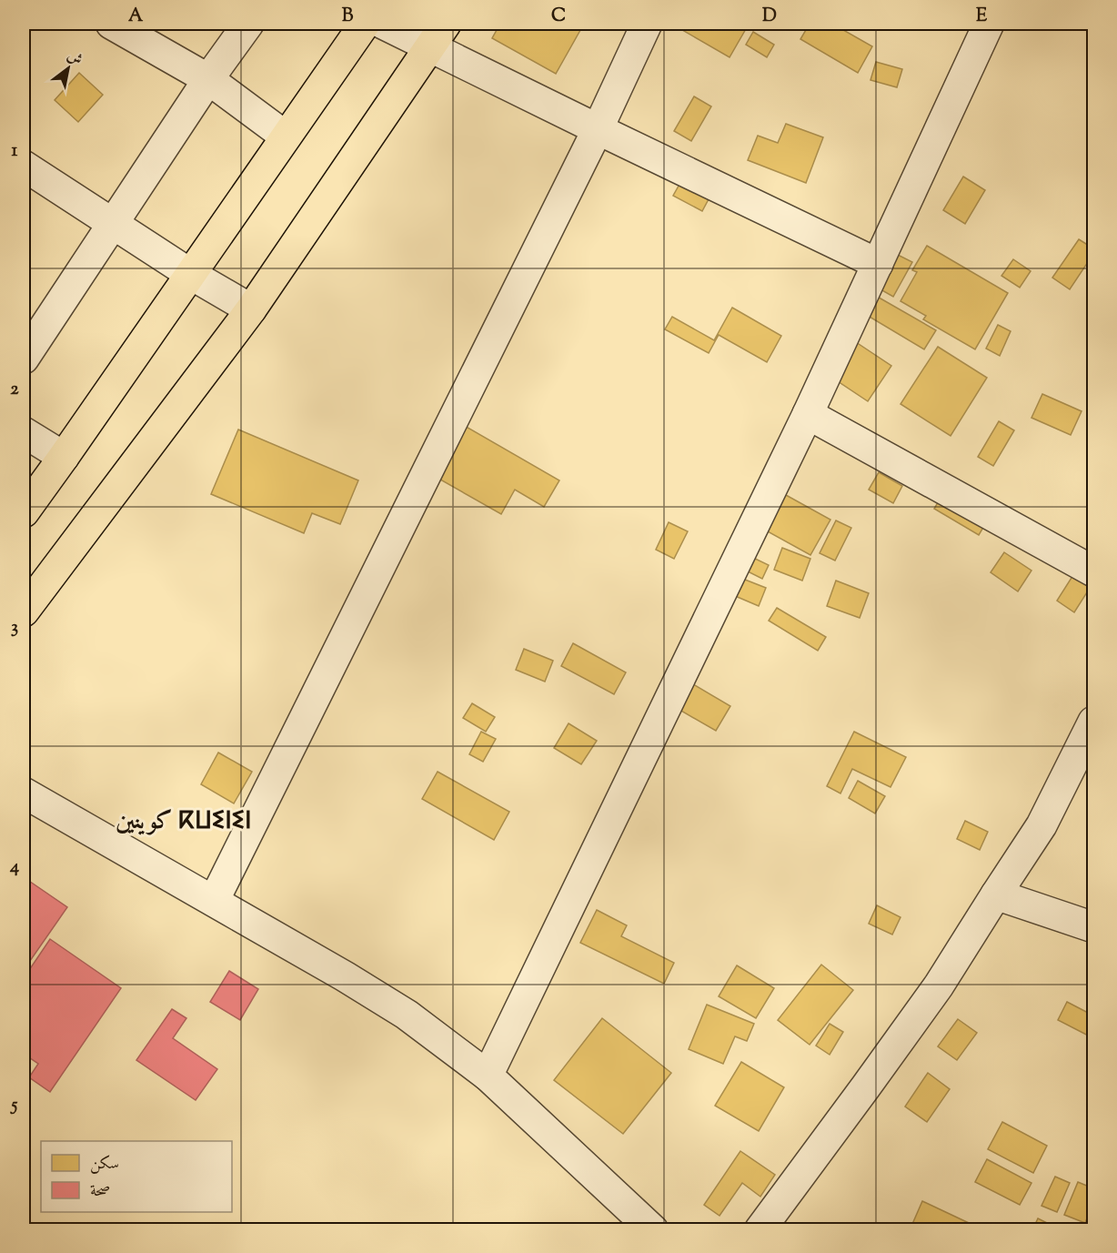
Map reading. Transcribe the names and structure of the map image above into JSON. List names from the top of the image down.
{
  "districts": ["كوينين ⴽⵡⵉⵏⵉⵏ"],
  "legend": ["سكن", "صحة"],
  "north": "top right",
  "grid": {
    "columns": [
      "A",
      "B",
      "C",
      "D",
      "E"
    ],
    "rows": [
      "1",
      "2",
      "3",
      "4",
      "5"
    ]
  }
}
